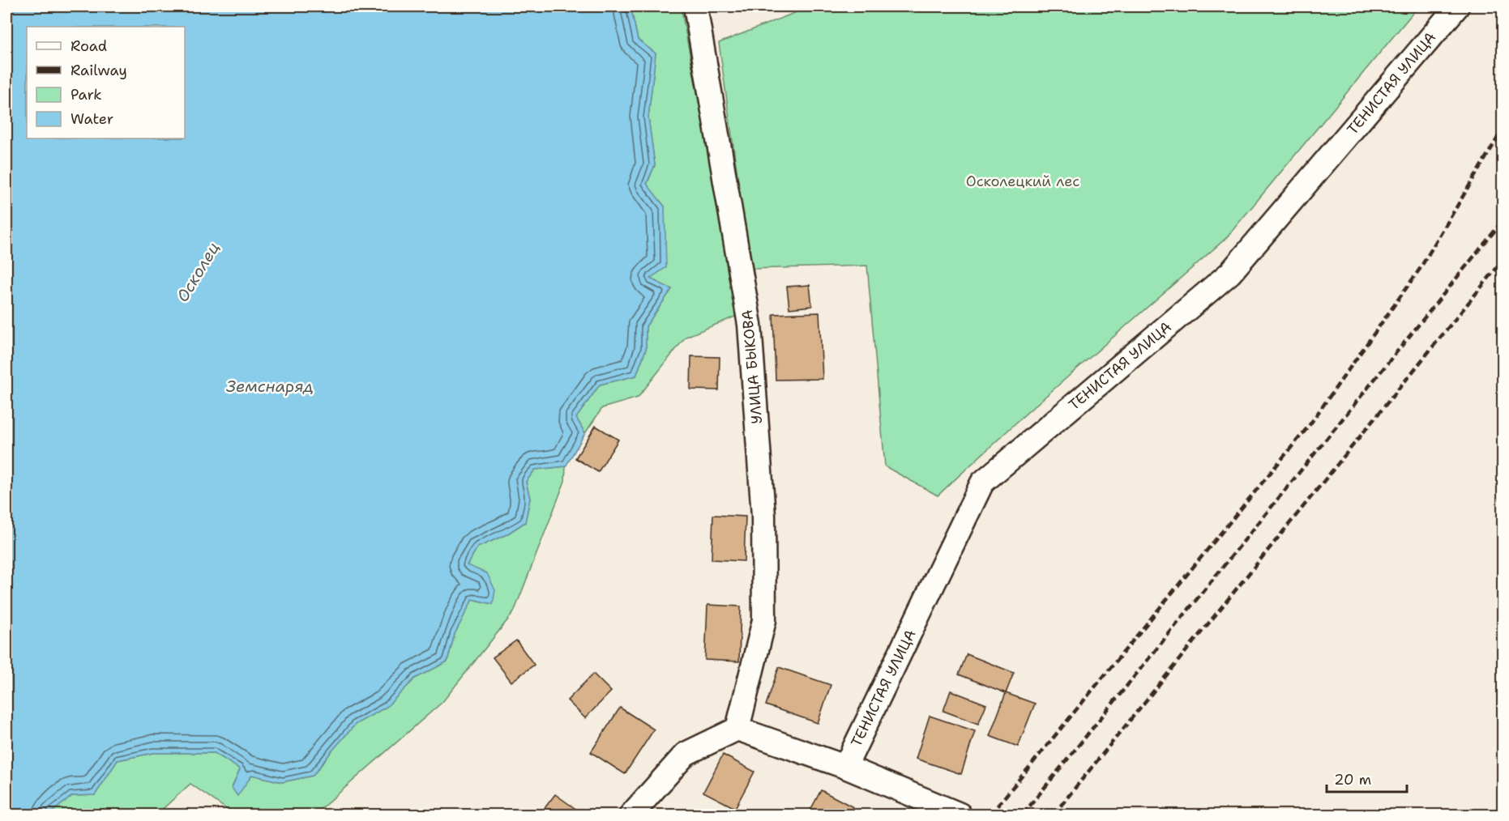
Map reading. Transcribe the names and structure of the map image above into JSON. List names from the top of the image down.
{
  "streets": {
    "street": ["ТЕНИСТАЯ УЛИЦА", "УЛИЦА БЫКОВА"]
  },
  "water": ["Осколец", "Земснаряд"],
  "parks": ["Осколецкий лес"],
  "legend": [
    "Road",
    "Railway",
    "Park",
    "Water"
  ],
  "scale_bar": "20 m"
}
